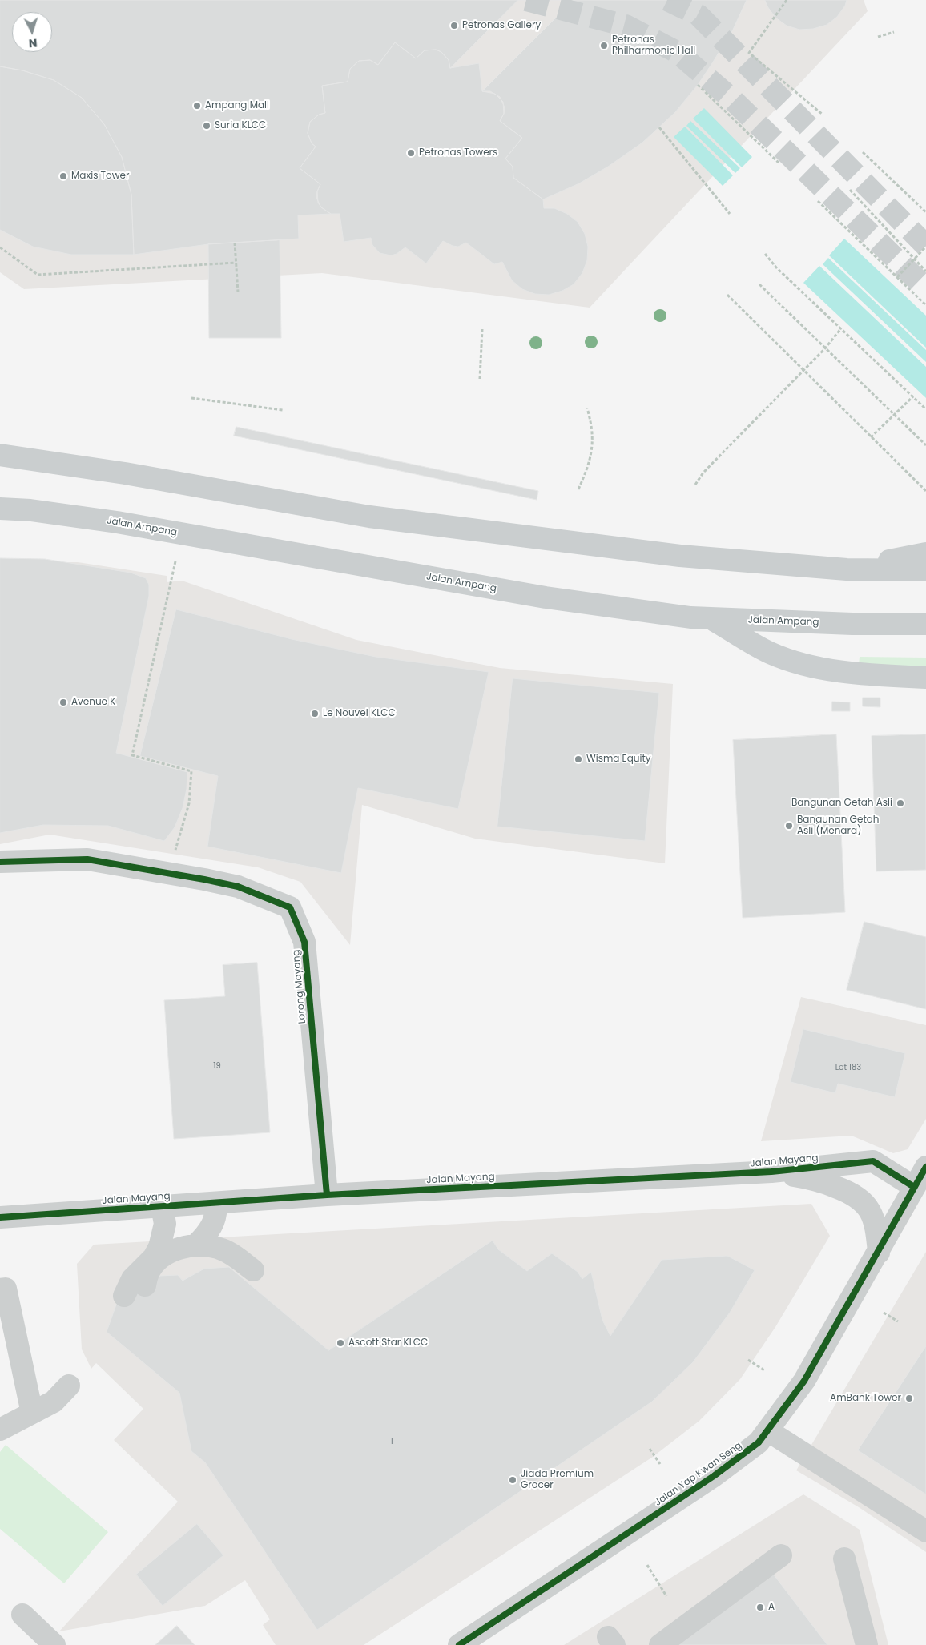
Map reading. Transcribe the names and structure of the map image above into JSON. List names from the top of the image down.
{
  "streets": {
    "main road": ["Jalan Ampang"],
    "street": ["Lorong Mayang", "Jalan Mayang", "Jalan Yap Kwan Seng"]
  },
  "crossings": [
    ["Lorong Mayang", "Jalan Mayang"],
    ["Jalan Mayang", "Jalan Yap Kwan Seng"]
  ],
  "places": [
    "Petronas Gallery",
    "Petronas Philharmonic Hall",
    "Ampang Mall",
    "Suria KLCC",
    "Petronas Towers",
    "Maxis Tower",
    "Avenue K",
    "Le Nouvel KLCC",
    "Wisma Equity",
    "Bangunan Getah Asli",
    "Bangunan Getah Asli (Menara)",
    "Ascott Star KLCC",
    "AmBank Tower",
    "Jiada Premium Grocer",
    "A"
  ],
  "house_numbers": ["19", "Lot 183", "1"],
  "north": "bottom"
}
